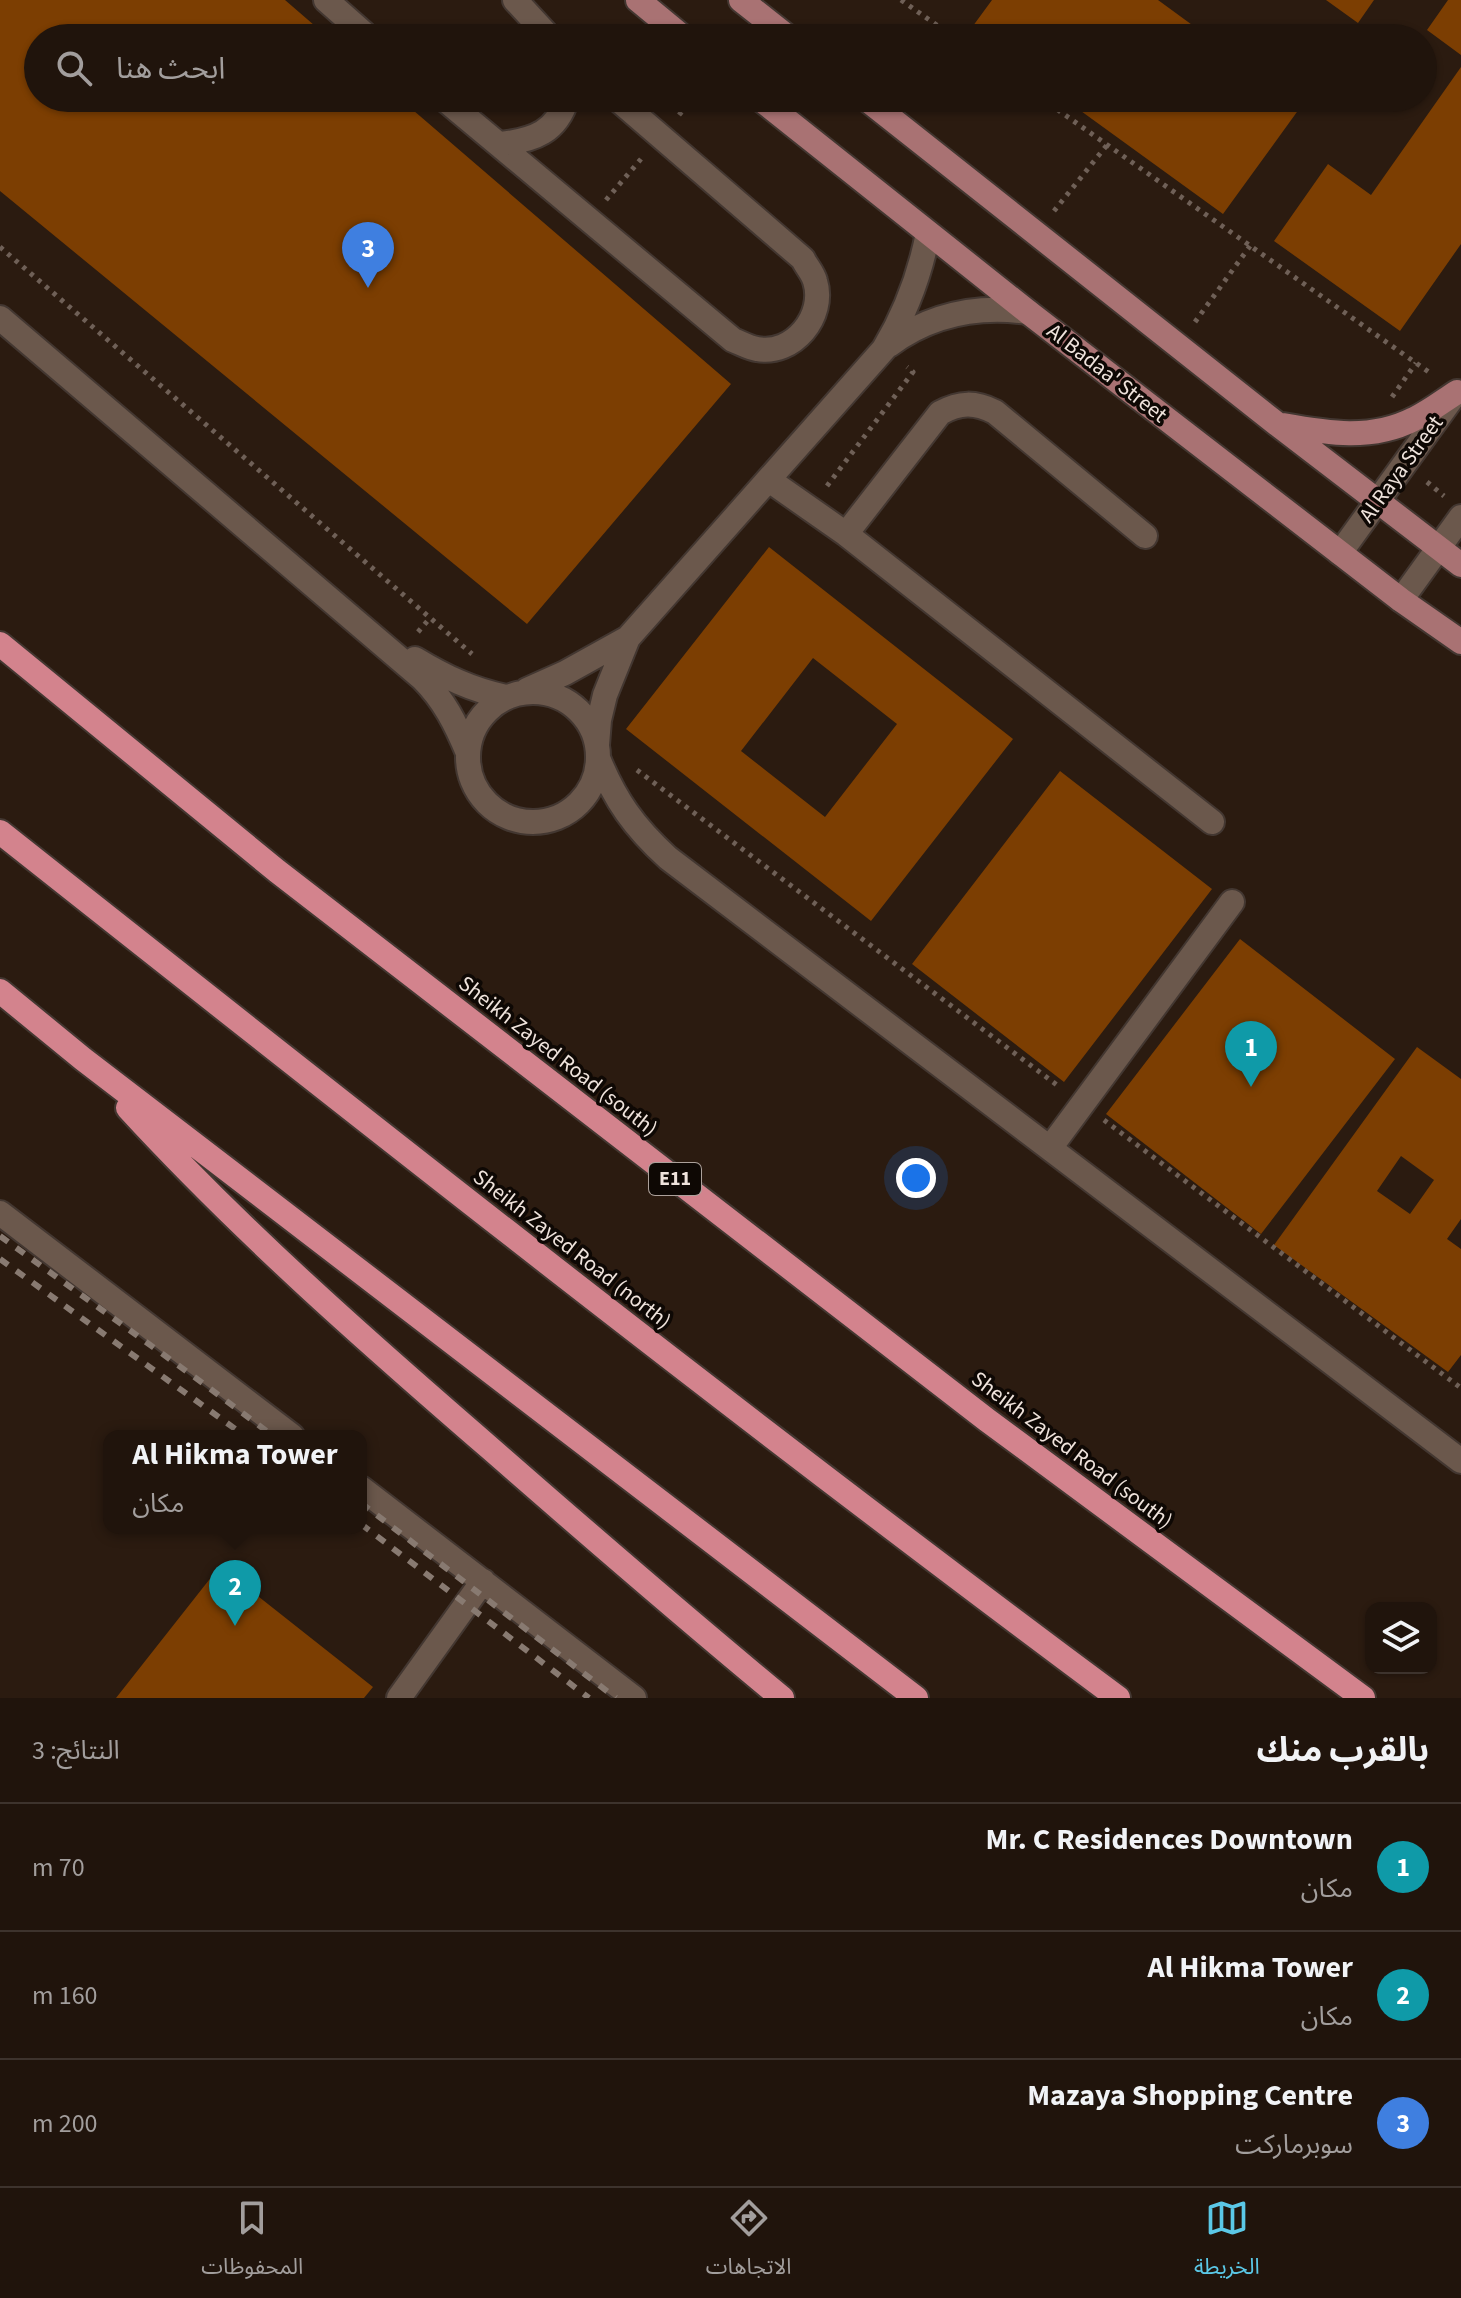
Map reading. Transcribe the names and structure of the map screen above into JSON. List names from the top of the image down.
{
  "streets": {
    "highway": ["Sheikh Zayed Road (south)", "E11", "Sheikh Zayed Road (north)"],
    "main road": ["Al Badaa' Street"],
    "street": ["Al Raya Street"]
  },
  "crossings": [
    ["Al Badaa' Street", "Al Raya Street"]
  ],
  "page": {
    "search": "ابحث هنا",
    "pins": ["3", "1", "2"],
    "popup": ["Al Hikma Tower", "مكان"],
    "heading": ["بالقرب منك", "النتائج: 3"],
    "list": [
      {
        "mark": "1",
        "name": "Mr. C Residences Downtown",
        "note": "مكان",
        "value": "70 m"
      },
      {
        "mark": "2",
        "name": "Al Hikma Tower",
        "note": "مكان",
        "value": "160 m"
      },
      {
        "mark": "3",
        "name": "Mazaya Shopping Centre",
        "note": "سوبرماركت",
        "value": "200 m"
      }
    ],
    "nav": ["الخريطة", "الاتجاهات", "المحفوظات"]
  }
}
